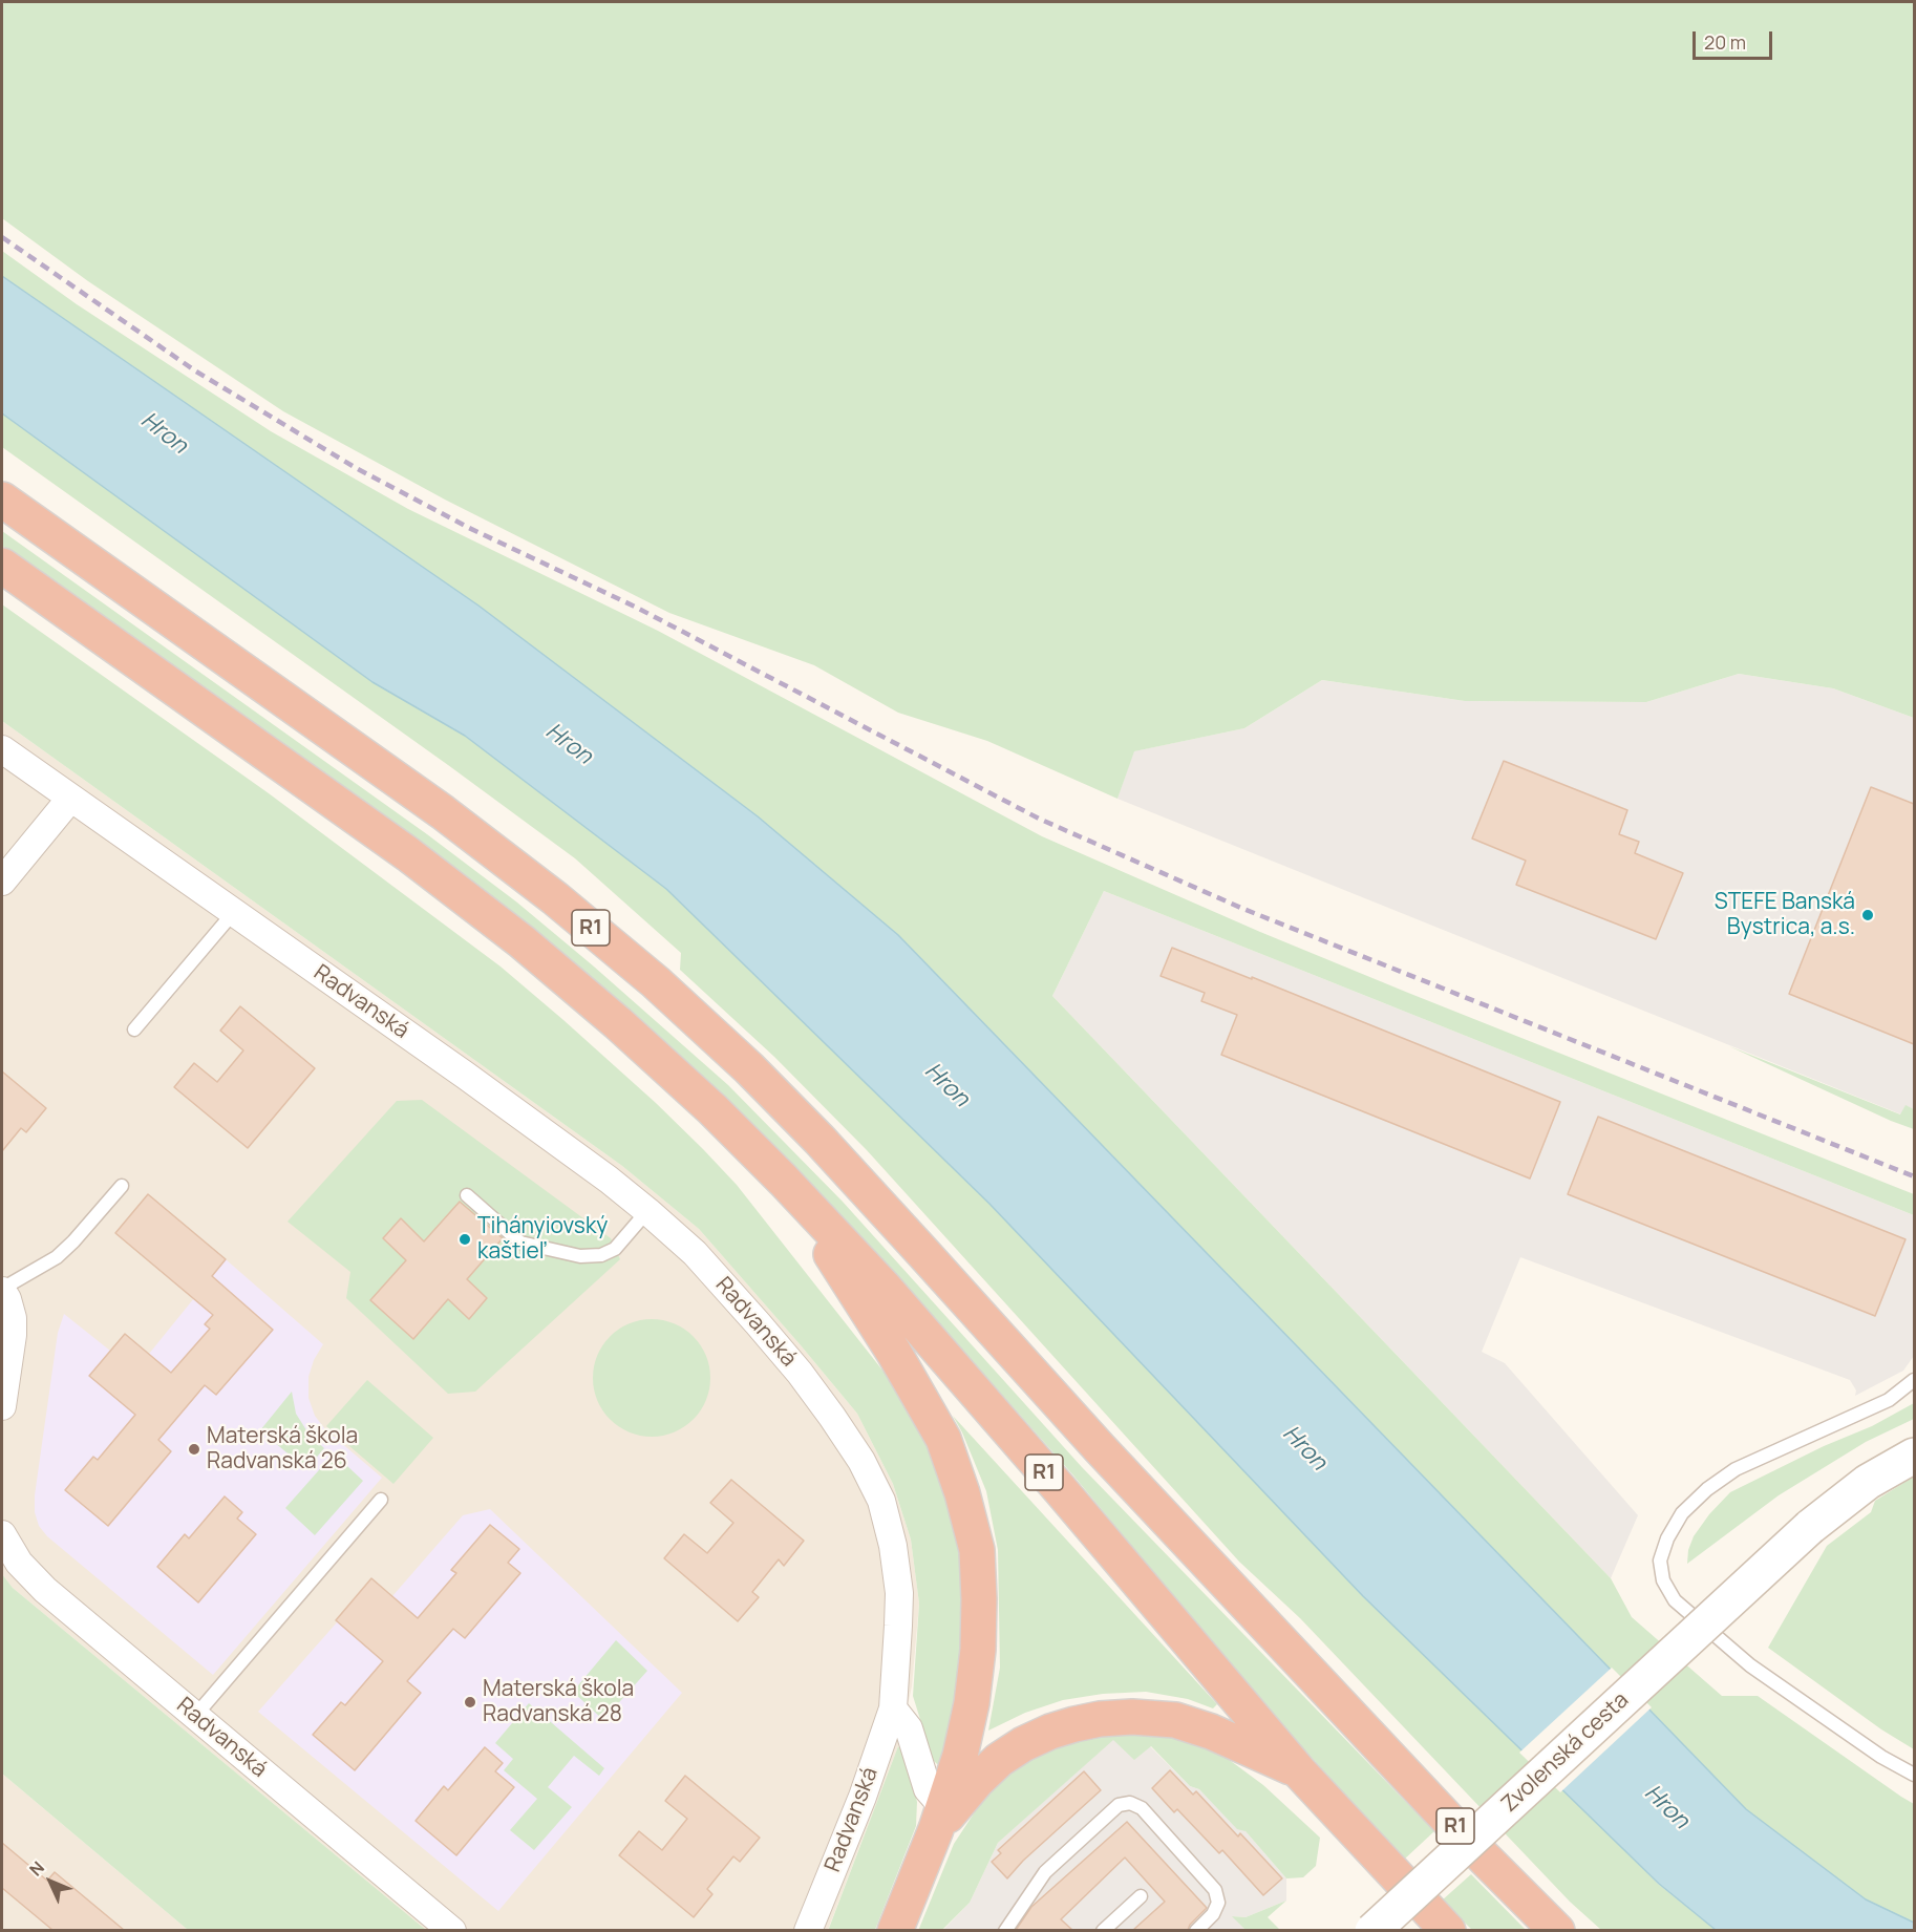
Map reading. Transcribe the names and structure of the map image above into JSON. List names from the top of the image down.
{
  "streets": {
    "highway": ["R1"],
    "main road": ["Zvolenská cesta"],
    "street": ["Radvanská"]
  },
  "water": ["Hron"],
  "places": [
    "STEFE Banská Bystrica, a.s.",
    "Tihányiovský kaštieľ",
    "Materská škola Radvanská 26",
    "Materská škola Radvanská 28"
  ],
  "scale_bar": "20 m",
  "north": "top left"
}
